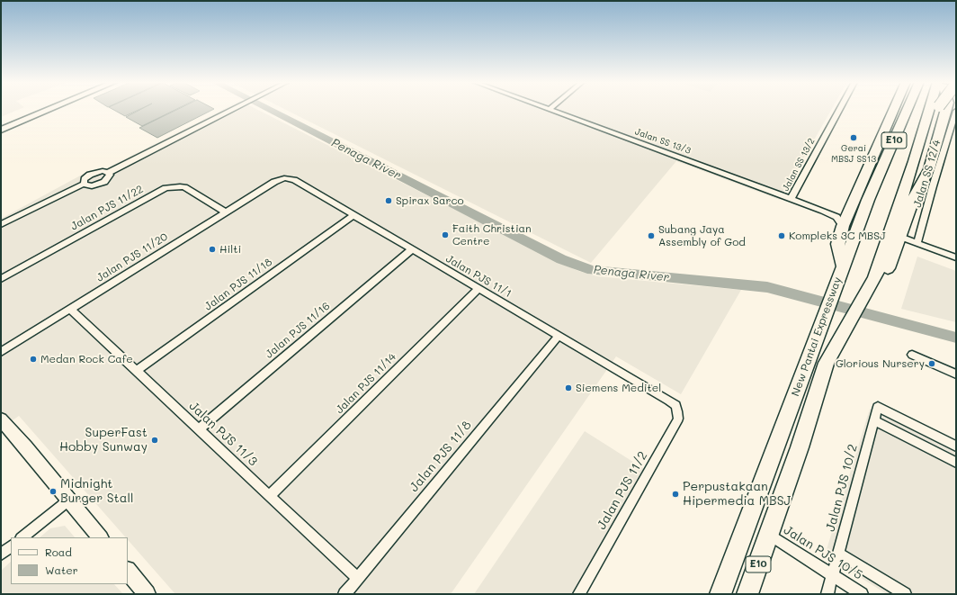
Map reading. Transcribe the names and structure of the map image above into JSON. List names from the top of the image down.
{
  "streets": {
    "highway": ["E10", "New Pantai Expressway"],
    "street": [
      "Jalan SS 13/3",
      "Jalan SS 13/2",
      "Jalan SS 12/4",
      "Jalan PJS 11/22",
      "Jalan PJS 11/20",
      "Jalan PJS 11/1",
      "Jalan PJS 11/18",
      "Jalan PJS 11/16",
      "Jalan PJS 11/14",
      "Jalan PJS 11/3",
      "Jalan PJS 11/8",
      "Jalan PJS 10/2",
      "Jalan PJS 11/2",
      "Jalan PJS 10/5"
    ]
  },
  "crossings": [
    ["Jalan SS 13/3", "Jalan SS 13/2"],
    ["Jalan PJS 11/22", "Jalan PJS 11/20"],
    ["Jalan PJS 11/20", "Jalan PJS 11/1"],
    ["Jalan PJS 11/20", "Jalan PJS 11/3"],
    ["Jalan PJS 11/1", "Jalan PJS 11/18"],
    ["Jalan PJS 11/1", "Jalan PJS 11/16"],
    ["Jalan PJS 11/1", "Jalan PJS 11/14"],
    ["Jalan PJS 11/1", "Jalan PJS 11/8"],
    ["Jalan PJS 11/1", "Jalan PJS 11/2"],
    ["Jalan PJS 11/18", "Jalan PJS 11/3"],
    ["Jalan PJS 11/16", "Jalan PJS 11/3"],
    ["New Pantai Expressway", "Jalan PJS 10/5"],
    ["Jalan PJS 11/14", "Jalan PJS 11/3"],
    ["Jalan PJS 11/3", "Jalan PJS 11/8"],
    ["Jalan PJS 10/2", "Jalan PJS 10/5"]
  ],
  "water": ["Penaga River"],
  "places": [
    "Gerai MBSJ SS13",
    "Spirax Sarco",
    "Faith Christian Centre",
    "Subang Jaya Assembly of God",
    "Kompleks 3C MBSJ",
    "Hilti",
    "Medan Rock Cafe",
    "Glorious Nursery",
    "Siemens Meditel",
    "SuperFast Hobby Sunway",
    "Midnight Burger Stall",
    "Perpustakaan Hipermedia MBSJ"
  ],
  "legend": ["Road", "Water"]
}
